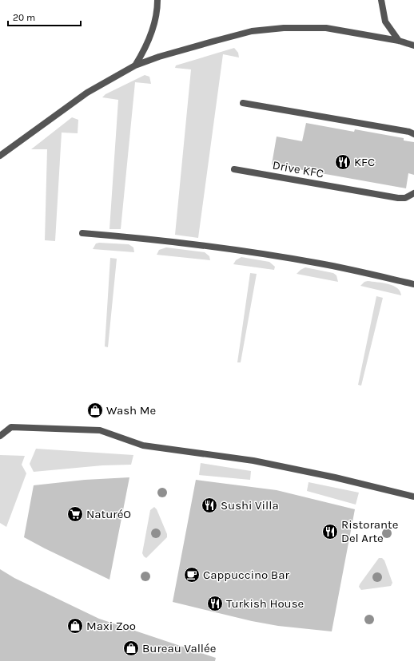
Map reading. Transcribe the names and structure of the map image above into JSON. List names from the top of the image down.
{
  "streets": {
    "lane": ["Drive KFC"]
  },
  "places": {
    "restaurant": [
      "KFC",
      "Sushi Villa",
      "Ristorante Del Arte",
      "Turkish House"
    ],
    "shop": ["Wash Me", "Maxi Zoo", "Bureau Vallée"],
    "supermarket": ["NaturéO"],
    "cafe": ["Cappuccino Bar"]
  },
  "scale_bar": "20 m"
}
